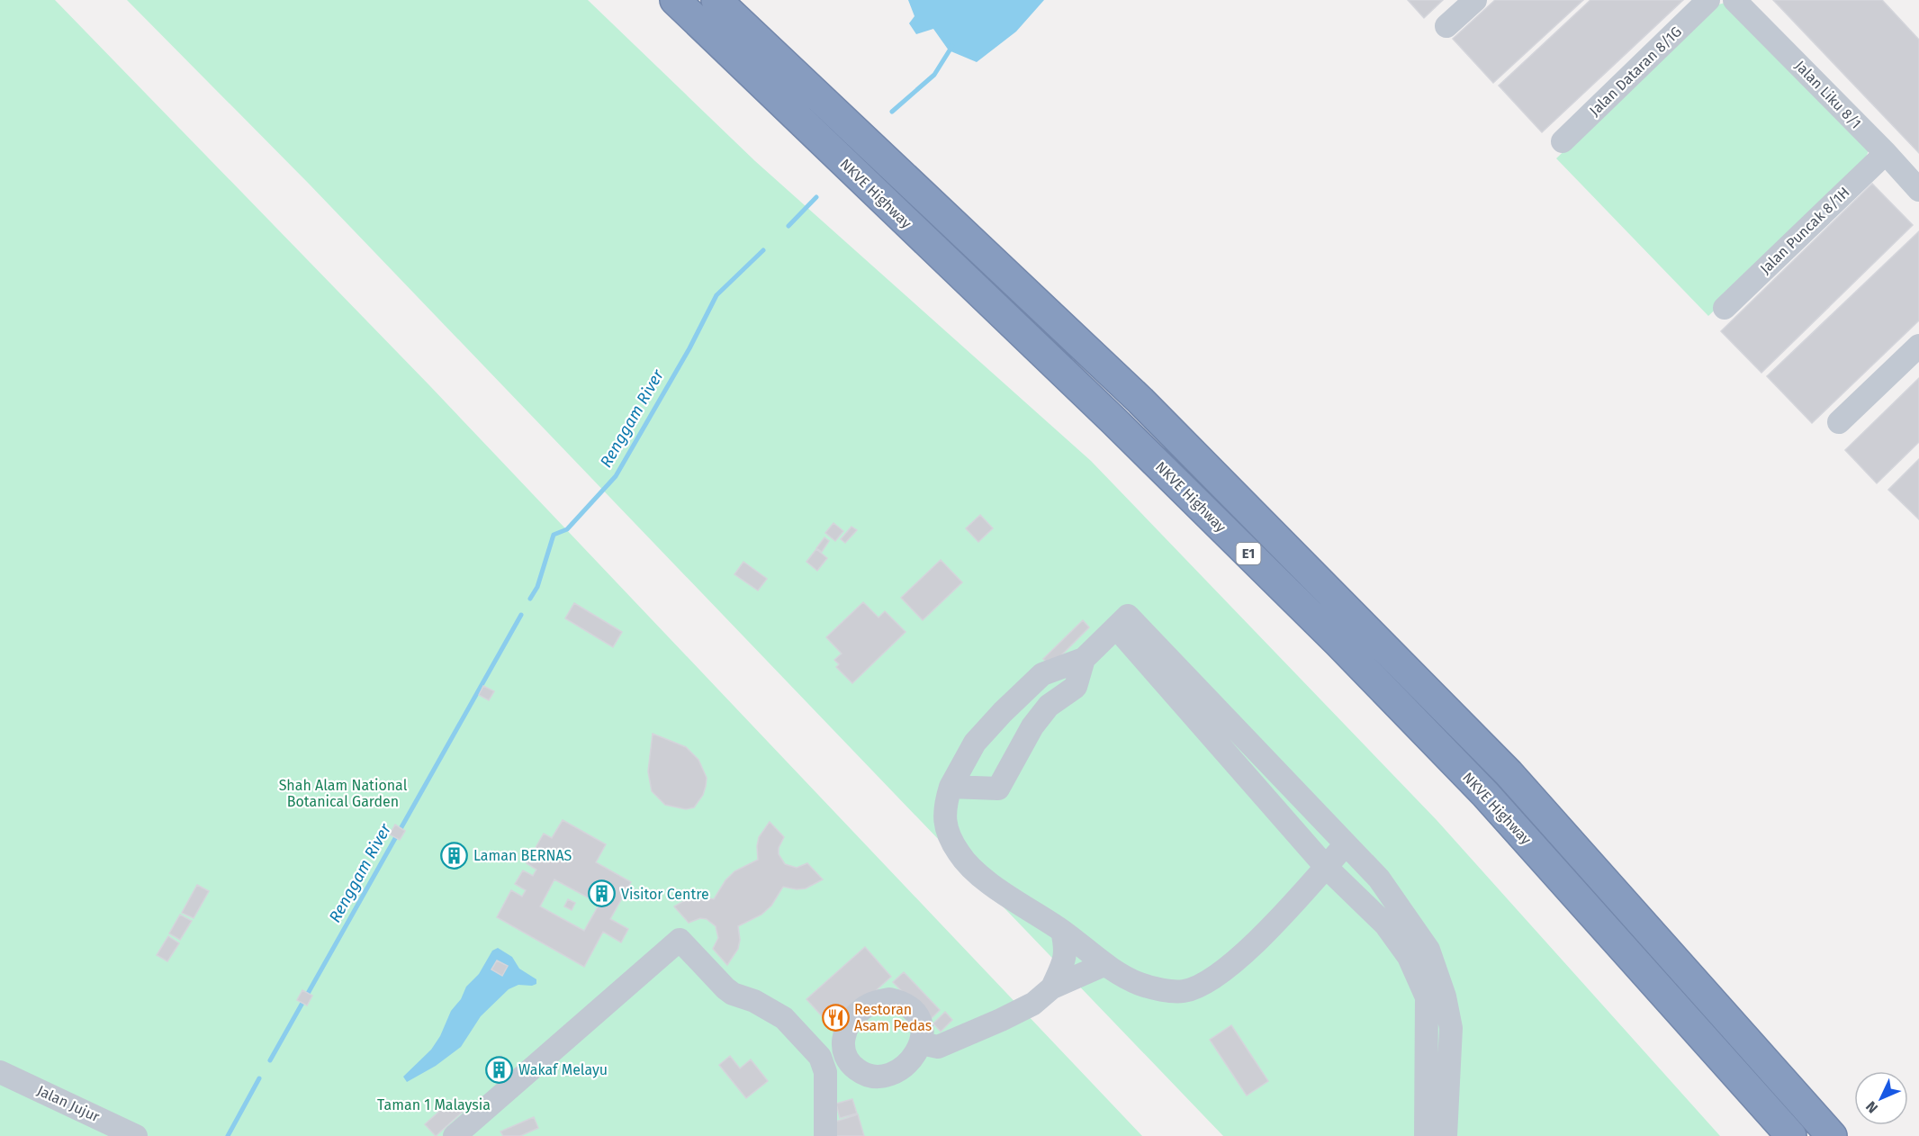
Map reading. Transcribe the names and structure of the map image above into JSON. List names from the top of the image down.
{
  "streets": {
    "highway": ["NKVE Highway", "E1"],
    "street": [
      "Jalan Dataran 8/1G",
      "Jalan Liku 8/1",
      "Jalan Puncak 8/1H",
      "Jalan Jujur"
    ]
  },
  "crossings": [
    ["Jalan Liku 8/1", "Jalan Puncak 8/1H"]
  ],
  "water": ["Renggam River"],
  "parks": ["Shah Alam National Botanical Garden", "Taman 1 Malaysia"],
  "places": {
    "building": ["Laman BERNAS", "Visitor Centre", "Wakaf Melayu"],
    "restaurant": ["Restoran Asam Pedas"]
  },
  "north": "bottom left"
}
